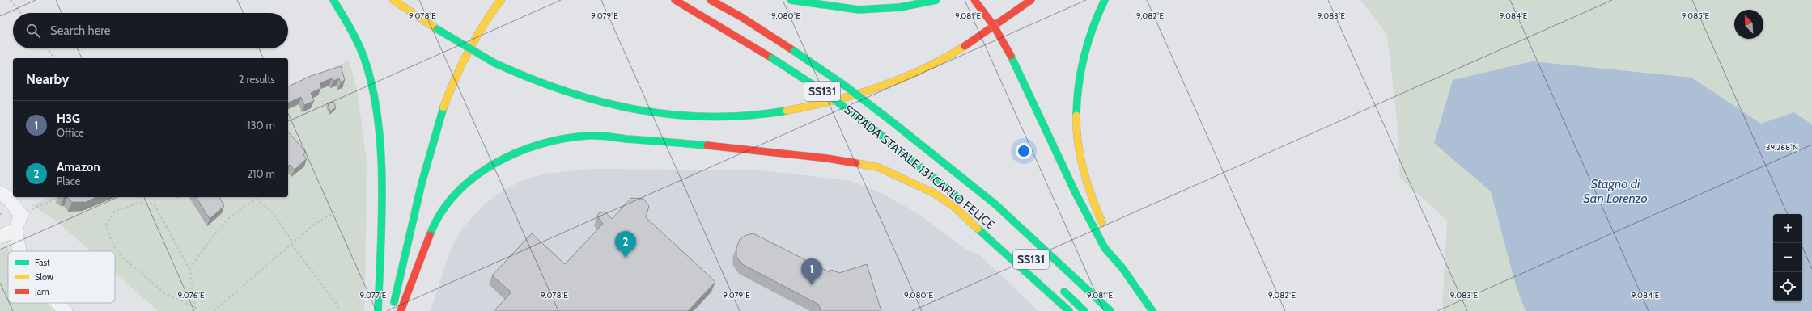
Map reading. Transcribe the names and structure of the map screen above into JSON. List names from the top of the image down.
{
  "streets": {
    "highway": ["SS131", "STRADA STATALE 131 CARLO FELICE"]
  },
  "water": ["Stagno di San Lorenzo"],
  "legend": ["Fast", "Slow", "Jam"],
  "north": "top left",
  "page": {
    "search": "Search here",
    "heading": ["Nearby", "2 results"],
    "list": [
      {
        "mark": "1",
        "name": "H3G",
        "note": "Office",
        "value": "130 m"
      },
      {
        "mark": "2",
        "name": "Amazon",
        "note": "Place",
        "value": "210 m"
      }
    ],
    "map_buttons": ["+", "−"],
    "pins": ["2", "1"]
  },
  "coordinates": [
    "9.079°E",
    "9.082°E",
    "9.078°E",
    "9.080°E",
    "9.081°E",
    "9.083°E",
    "9.084°E",
    "9.085°E",
    "39.268°N",
    "9.076°E",
    "9.077°E"
  ]
}
